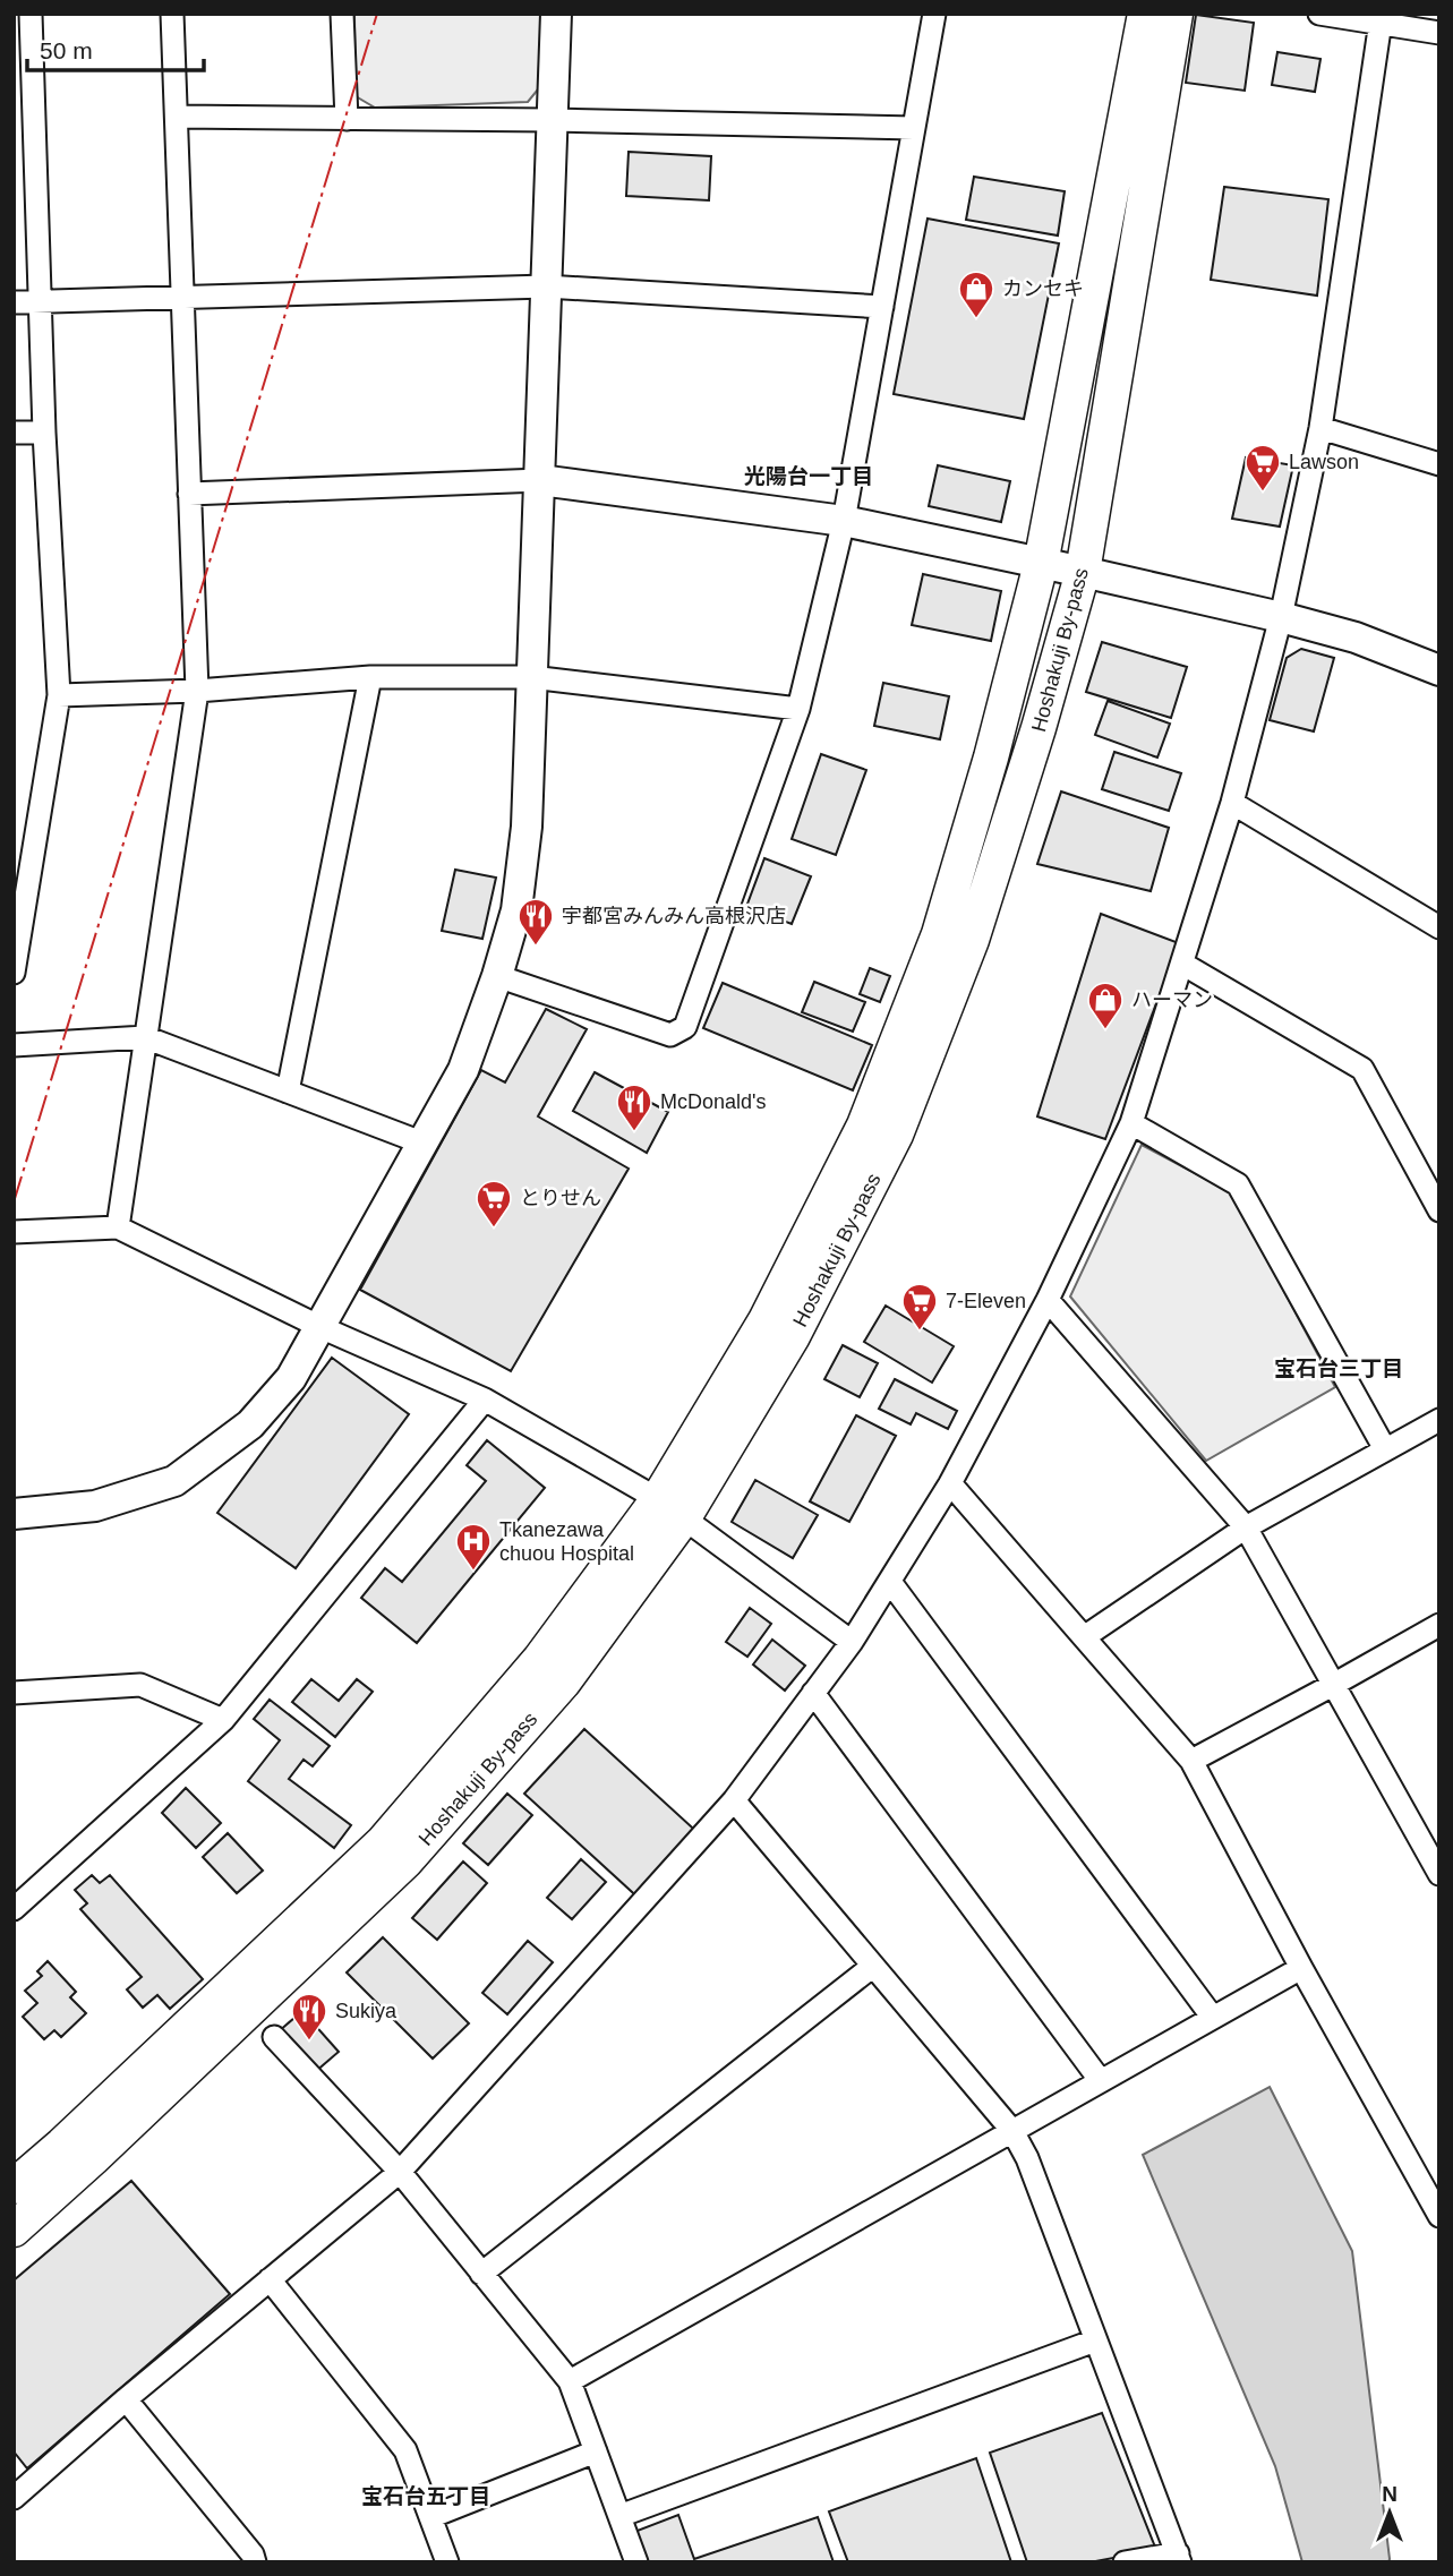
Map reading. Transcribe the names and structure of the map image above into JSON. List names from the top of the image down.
{
  "streets": {
    "main road": ["Hoshakuji By-pass"]
  },
  "districts": ["光陽台一丁目", "宝石台三丁目", "宝石台五丁目"],
  "places": {
    "shop": ["カンセキ", "ハーマン"],
    "supermarket": ["Lawson", "とりせん", "7-Eleven"],
    "restaurant": ["宇都宮みんみん高根沢店", "McDonald's", "Sukiya"],
    "hospital": ["Tkanezawa chuou Hospital"]
  },
  "scale_bar": "50 m",
  "north": "top"
}
